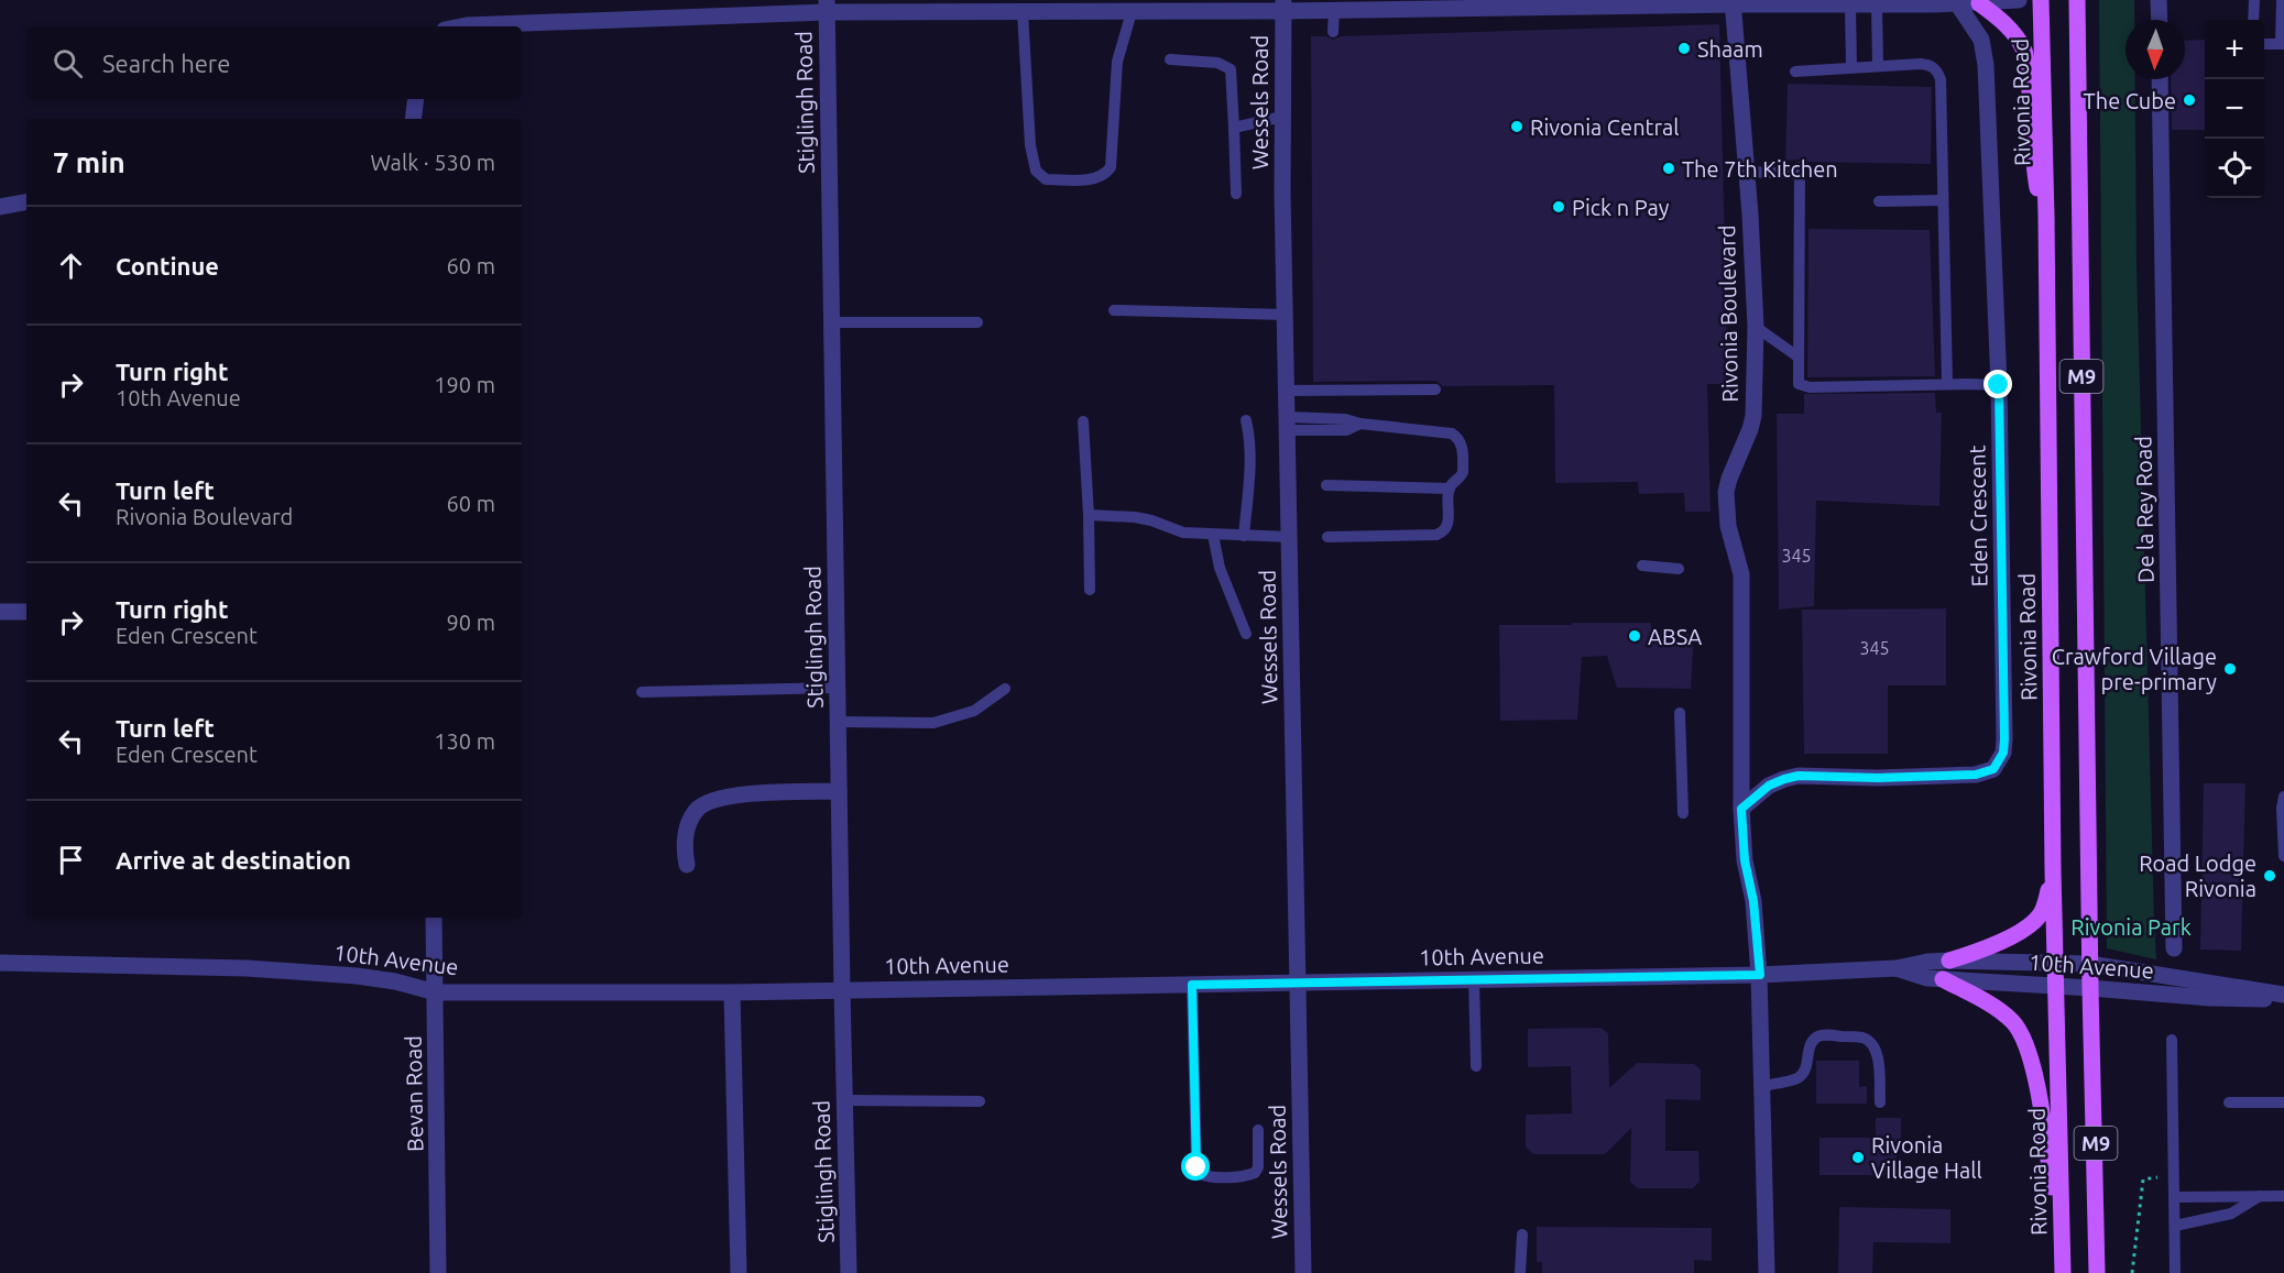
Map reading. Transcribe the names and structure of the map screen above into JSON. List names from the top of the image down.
{
  "streets": {
    "main road": ["Rivonia Road", "M9"],
    "street": [
      "Stiglingh Road",
      "Wessels Road",
      "Rivonia Boulevard",
      "De la Rey Road",
      "Eden Crescent",
      "10th Avenue",
      "Bevan Road"
    ]
  },
  "crossings": [
    ["Stiglingh Road", "10th Avenue"],
    ["Wessels Road", "10th Avenue"],
    ["Rivonia Road", "10th Avenue"],
    ["Rivonia Boulevard", "Eden Crescent"],
    ["Rivonia Boulevard", "10th Avenue"],
    ["M9", "10th Avenue"],
    ["10th Avenue", "Bevan Road"]
  ],
  "parks": ["Rivonia Park"],
  "places": [
    "Shaam",
    "The Cube",
    "Rivonia Central",
    "The 7th Kitchen",
    "Pick n Pay",
    "ABSA",
    "Crawford Village pre-primary",
    "Road Lodge Rivonia",
    "Rivonia Village Hall"
  ],
  "house_numbers": ["345", "345"],
  "north": "bottom",
  "page": {
    "map_buttons": ["+", "−"],
    "search": "Search here",
    "heading": ["7 min", "Walk · 530 m"],
    "list": [
      ["Continue", "60 m"],
      ["Turn right", "10th Avenue", "190 m"],
      ["Turn left", "Rivonia Boulevard", "60 m"],
      ["Turn right", "Eden Crescent", "90 m"],
      ["Turn left", "Eden Crescent", "130 m"],
      "Arrive at destination"
    ]
  }
}
